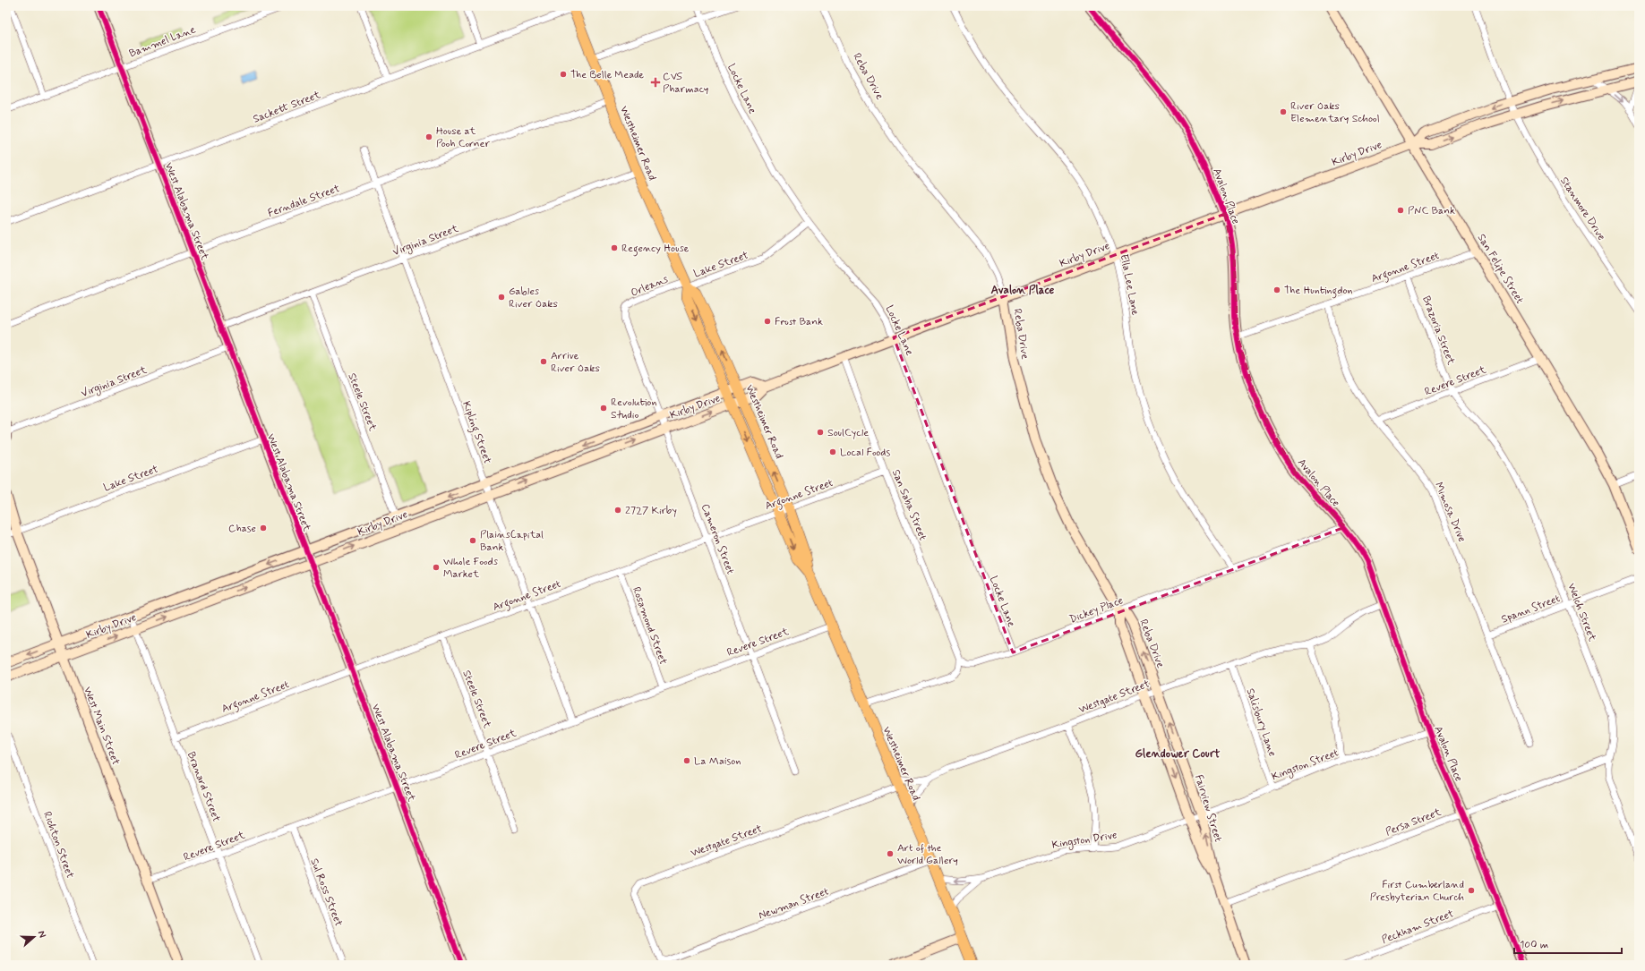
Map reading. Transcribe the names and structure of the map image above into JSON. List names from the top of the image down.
{
  "streets": {
    "main road": ["Westheimer Road"],
    "street": [
      "Bammel Lane",
      "Reba Drive",
      "Locke Lane",
      "Sackett Street",
      "Kirby Drive",
      "Avalon Place",
      "Ferndale Street",
      "Stanmore Drive",
      "West Alabama Street",
      "Virginia Street",
      "Lake Street",
      "Argonne Street",
      "San Felipe Street",
      "Ella Lee Lane",
      "Orleans",
      "Brazoria Street",
      "Revere Street",
      "Steele Street",
      "Kipling Street",
      "San Saba Street",
      "Mimosa Drive",
      "Cameron Street",
      "Spann Street",
      "Dickey Place",
      "Welch Street",
      "Rosamond Street",
      "Westgate Street",
      "Salisbury Lane",
      "West Main Street",
      "Kingston Street",
      "Branard Street",
      "Fairview Street",
      "Persa Street",
      "Kingston Drive",
      "Richton Street",
      "Sul Ross Street",
      "Newman Street",
      "Peckham Street"
    ]
  },
  "crossings": [
    ["Bammel Lane", "West Alabama Street"],
    ["Reba Drive", "Kirby Drive"],
    ["Reba Drive", "Dickey Place"],
    ["Reba Drive", "Westgate Street"],
    ["Reba Drive", "Fairview Street"],
    ["Locke Lane", "Kirby Drive"],
    ["Locke Lane", "Lake Street"],
    ["Locke Lane", "Dickey Place"],
    ["Sackett Street", "Westheimer Road"],
    ["Sackett Street", "West Alabama Street"],
    ["Westheimer Road", "Kirby Drive"],
    ["Westheimer Road", "Ferndale Street"],
    ["Westheimer Road", "Virginia Street"],
    ["Westheimer Road", "Lake Street"],
    ["Westheimer Road", "Argonne Street"],
    ["Westheimer Road", "Orleans"],
    ["Westheimer Road", "Revere Street"],
    ["Westheimer Road", "Westgate Street"],
    ["Westheimer Road", "Kingston Drive"],
    ["Westheimer Road", "Newman Street"],
    ["Kirby Drive", "Avalon Place"],
    ["Kirby Drive", "Stanmore Drive"],
    ["Kirby Drive", "West Alabama Street"],
    ["Kirby Drive", "San Felipe Street"],
    ["Kirby Drive", "Ella Lee Lane"],
    ["Kirby Drive", "Steele Street"],
    ["Kirby Drive", "Kipling Street"],
    ["Kirby Drive", "San Saba Street"],
    ["Kirby Drive", "Cameron Street"],
    ["Kirby Drive", "West Main Street"],
    ["Kirby Drive", "Branard Street"],
    ["Avalon Place", "Argonne Street"],
    ["Avalon Place", "Dickey Place"],
    ["Avalon Place", "Westgate Street"],
    ["Avalon Place", "Kingston Street"],
    ["Avalon Place", "Persa Street"],
    ["Avalon Place", "Peckham Street"],
    ["Ferndale Street", "West Alabama Street"],
    ["Ferndale Street", "Kipling Street"],
    ["West Alabama Street", "Virginia Street"],
    ["West Alabama Street", "Lake Street"],
    ["West Alabama Street", "Argonne Street"],
    ["West Alabama Street", "Revere Street"],
    ["Virginia Street", "Steele Street"],
    ["Virginia Street", "Kipling Street"],
    ["Lake Street", "Orleans"],
    ["Lake Street", "West Main Street"],
    ["Argonne Street", "San Felipe Street"],
    ["Argonne Street", "Brazoria Street"],
    ["Argonne Street", "Steele Street"],
    ["Argonne Street", "Kipling Street"],
    ["Argonne Street", "San Saba Street"],
    ["Argonne Street", "Mimosa Drive"],
    ["Argonne Street", "Cameron Street"],
    ["Argonne Street", "Rosamond Street"],
    ["Argonne Street", "Branard Street"],
    ["San Felipe Street", "Revere Street"],
    ["Ella Lee Lane", "Dickey Place"],
    ["Orleans", "Cameron Street"],
    ["Brazoria Street", "Revere Street"],
    ["Brazoria Street", "Welch Street"],
    ["Revere Street", "Steele Street"],
    ["Revere Street", "Kipling Street"],
    ["Revere Street", "Mimosa Drive"],
    ["Revere Street", "Cameron Street"],
    ["Revere Street", "Welch Street"],
    ["Revere Street", "Rosamond Street"],
    ["Revere Street", "West Main Street"],
    ["Revere Street", "Branard Street"],
    ["Revere Street", "Sul Ross Street"],
    ["San Saba Street", "Dickey Place"],
    ["Mimosa Drive", "Spann Street"],
    ["Spann Street", "Welch Street"],
    ["Welch Street", "Persa Street"],
    ["Westgate Street", "Salisbury Lane"],
    ["Westgate Street", "Fairview Street"],
    ["Westgate Street", "Newman Street"],
    ["Salisbury Lane", "Kingston Street"],
    ["Kingston Street", "Fairview Street"],
    ["Kingston Street", "Kingston Drive"],
    ["Fairview Street", "Persa Street"],
    ["Fairview Street", "Kingston Drive"]
  ],
  "districts": ["Avalon Place", "Glendower Court"],
  "places": {
    "other": [
      "The Belle Meade",
      "River Oaks Elementary School",
      "House at Pooh Corner",
      "PNC Bank",
      "Regency House",
      "The Huntingdon",
      "Gables River Oaks",
      "Frost Bank",
      "Arrive River Oaks",
      "Revolution Studio",
      "SoulCycle",
      "Local Foods",
      "2727 Kirby",
      "Chase",
      "PlainsCapital Bank",
      "Whole Foods Market",
      "La Maison",
      "Art of the World Gallery",
      "First Cumberland Presbyterian Church"
    ],
    "health": ["CVS Pharmacy"]
  },
  "scale_bar": "100 m",
  "north": "right"
}
